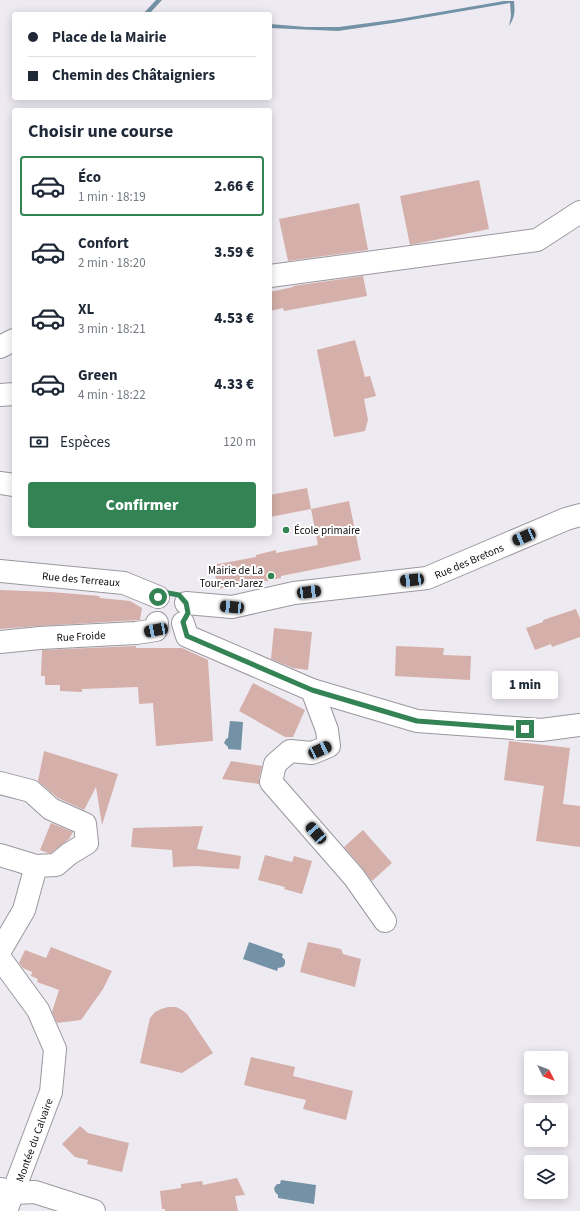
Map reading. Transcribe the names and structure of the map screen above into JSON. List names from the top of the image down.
{
  "streets": {
    "street": [
      "Rue des Bretons",
      "Rue des Terreaux",
      "Rue Froide",
      "Montée du Calvaire"
    ]
  },
  "crossings": [
    ["Rue des Bretons", "Rue des Terreaux"],
    ["Rue des Bretons", "Rue Froide"],
    ["Rue des Terreaux", "Rue Froide"]
  ],
  "places": ["École primaire", "Mairie de La Tour-en-Jarez"],
  "north": "bottom right",
  "page": {
    "banner": ["Place de la Mairie", "Chemin des Châtaigniers"],
    "heading": "Choisir une course",
    "list": [
      {
        "name": "Éco",
        "note": "1 min · 18:19",
        "value": "2.66 €"
      },
      {
        "name": "Confort",
        "note": "2 min · 18:20",
        "value": "3.59 €"
      },
      {
        "name": "XL",
        "note": "3 min · 18:21",
        "value": "4.53 €"
      },
      {
        "name": "Green",
        "note": "4 min · 18:22",
        "value": "4.33 €"
      }
    ],
    "pay": ["Espèces", "120 m"],
    "buttons": "Confirmer",
    "bubble": "1 min"
  }
}
